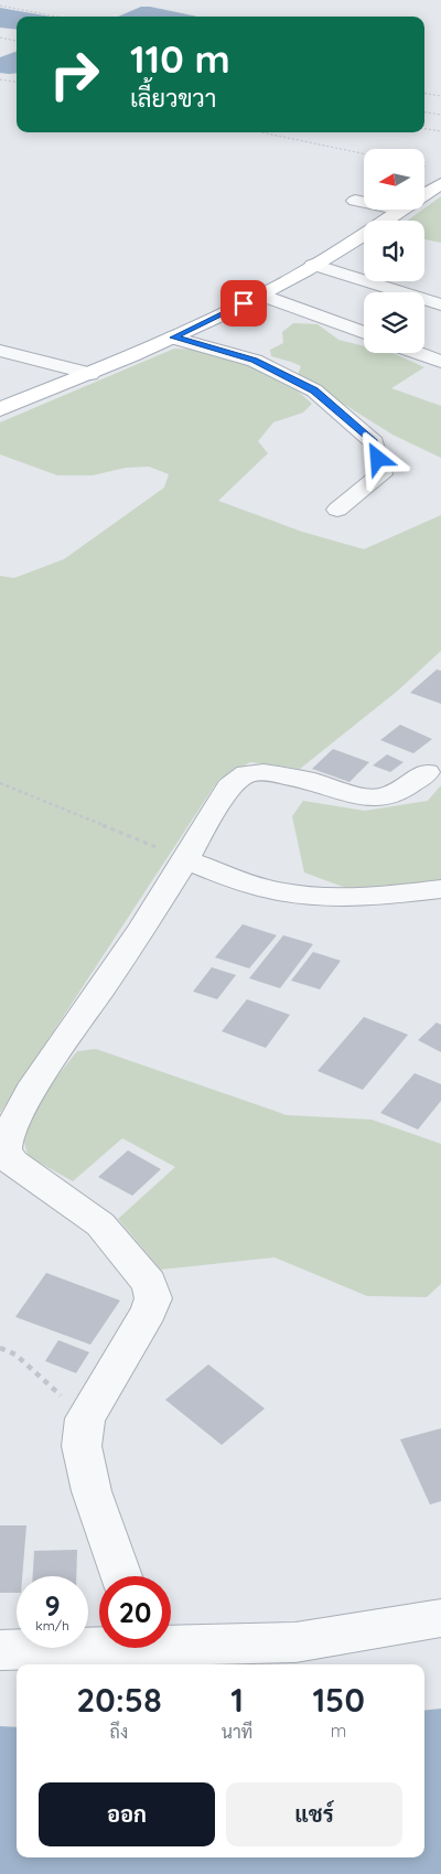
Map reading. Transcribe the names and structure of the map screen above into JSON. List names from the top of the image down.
{
  "north": "left",
  "page": {
    "turn": ["110 m", "เลี้ยวขวา"],
    "speed": "9 km/h",
    "limit": "20",
    "eta": [
      "20:58",
      "ถึง",
      "1",
      "นาที",
      "150",
      "m"
    ],
    "buttons": ["ออก", "แชร์"]
  }
}
